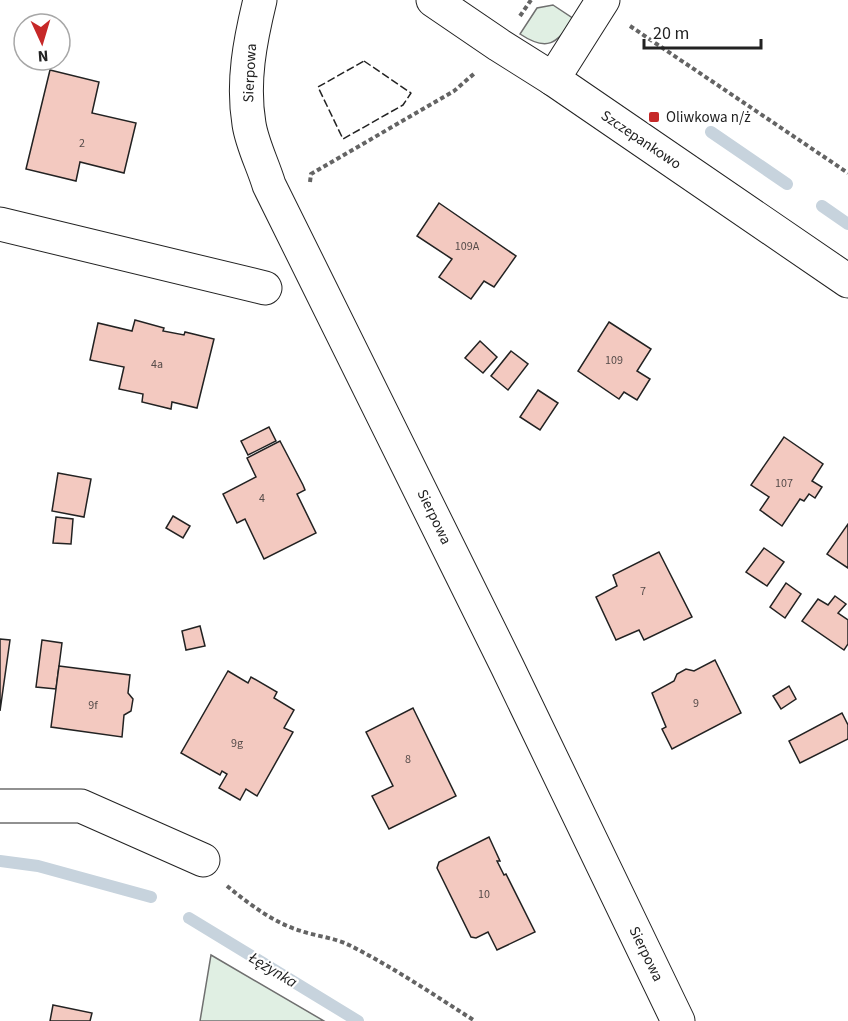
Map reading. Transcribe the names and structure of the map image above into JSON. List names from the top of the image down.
{
  "streets": {
    "street": ["Sierpowa", "Szczepankowo"]
  },
  "water": ["Łężynka"],
  "places": {
    "transit": ["Oliwkowa n/ż"]
  },
  "house_numbers": [
    "2",
    "109A",
    "109",
    "4a",
    "107",
    "4",
    "7",
    "9",
    "9f",
    "9g",
    "8",
    "10"
  ],
  "scale_bar": "20 m",
  "north": "bottom"
}
